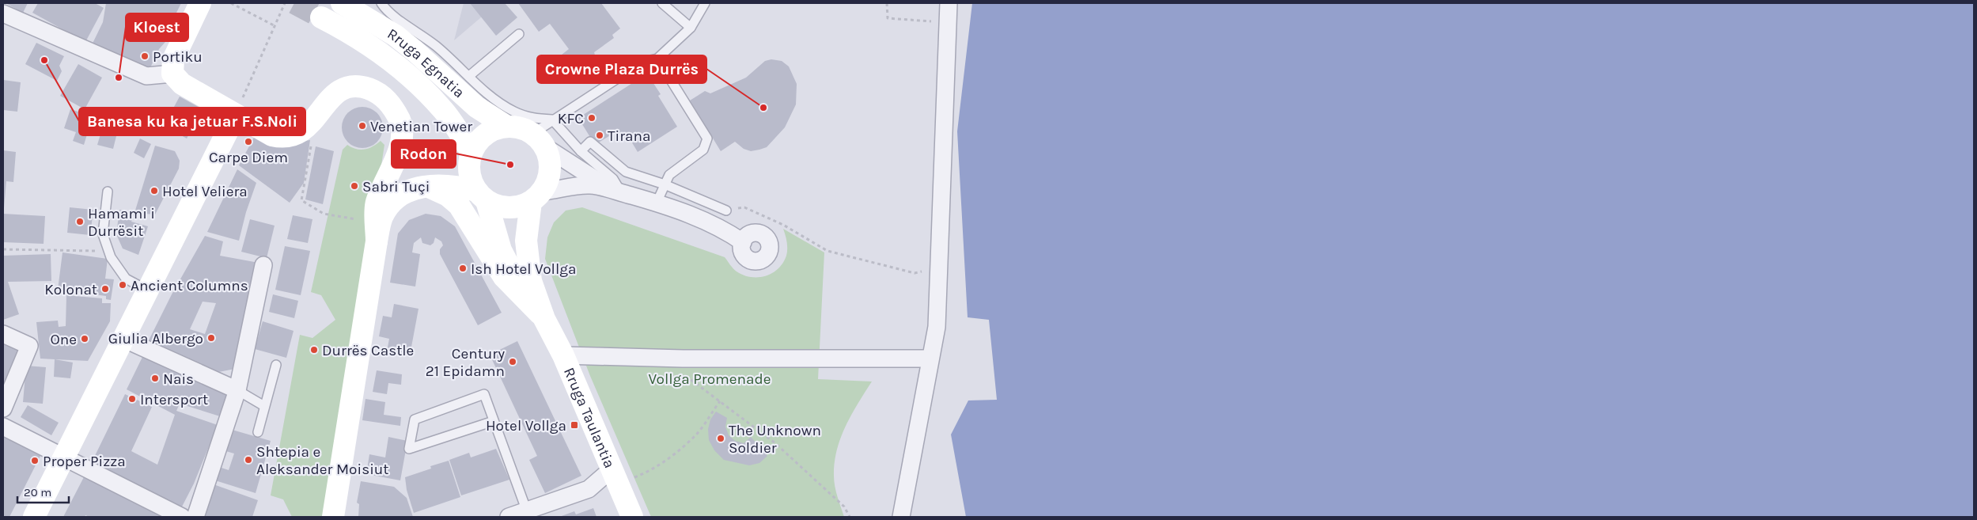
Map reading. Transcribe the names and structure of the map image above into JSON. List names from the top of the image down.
{
  "streets": {
    "main road": ["Rruga Egnatia", "Rruga Taulantia"]
  },
  "crossings": [
    ["Rruga Egnatia", "Rruga Taulantia"]
  ],
  "parks": ["Vollga Promenade"],
  "places": {
    "other": [
      "Portiku",
      "Banesa ku ka jetuar F.S.Noli",
      "Kloest",
      "Crowne Plaza Durrës",
      "KFC",
      "Venetian Tower",
      "Tirana",
      "Carpe Diem",
      "Rodon",
      "Sabri Tuçi",
      "Hotel Veliera",
      "Hamami i Durrësit",
      "Ish Hotel Vollga",
      "Ancient Columns",
      "Kolonat",
      "Giulia Albergo",
      "One",
      "Durrës Castle",
      "Century 21 Epidamn",
      "Nais",
      "Intersport",
      "The Unknown Soldier",
      "Shtepia e Aleksander Moisiut",
      "Proper Pizza"
    ],
    "transit": ["Hotel Vollga"]
  },
  "scale_bar": "20 m"
}
